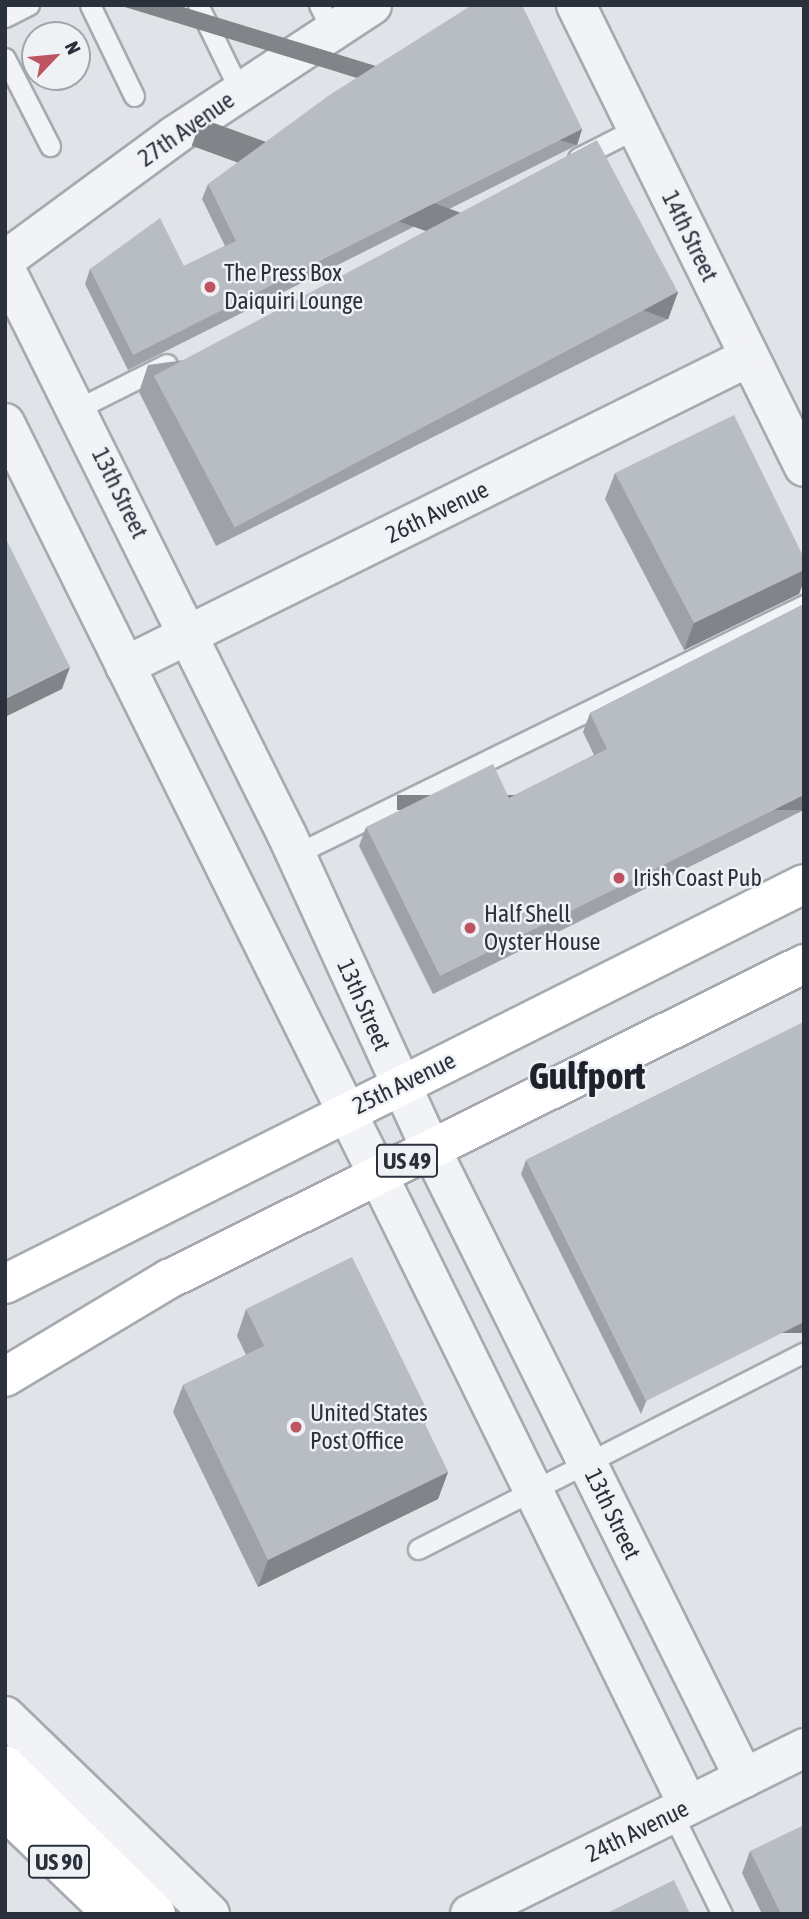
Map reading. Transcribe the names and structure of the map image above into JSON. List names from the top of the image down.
{
  "streets": {
    "main road": ["25th Avenue", "US 49", "US 90"],
    "street": [
      "27th Avenue",
      "14th Street",
      "13th Street",
      "26th Avenue",
      "24th Avenue"
    ]
  },
  "crossings": [
    ["14th Street", "26th Avenue"],
    ["13th Street", "26th Avenue"],
    ["13th Street", "25th Avenue"],
    ["13th Street", "US 49"],
    ["13th Street", "24th Avenue"]
  ],
  "districts": ["Gulfport"],
  "places": [
    "The Press Box Daiquiri Lounge",
    "Irish Coast Pub",
    "Half Shell Oyster House",
    "United States Post Office"
  ],
  "north": "top right"
}
